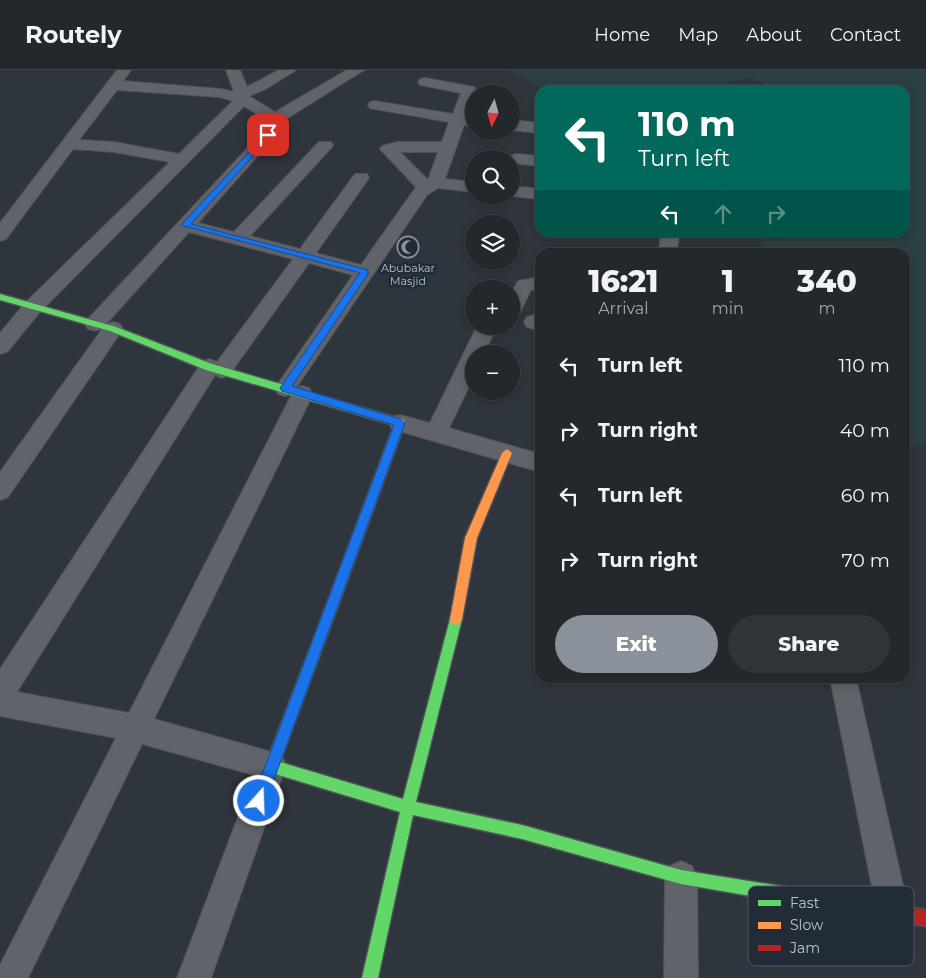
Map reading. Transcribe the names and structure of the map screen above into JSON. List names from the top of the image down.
{
  "places": {
    "mosque": ["Abubakar Masjid"]
  },
  "legend": ["Fast", "Slow", "Jam"],
  "north": "bottom",
  "page": {
    "header": "Routely",
    "nav": [
      "Home",
      "Map",
      "About",
      "Contact"
    ],
    "map_buttons": ["+", "−"],
    "turn": ["110 m", "Turn left"],
    "eta": [
      "16:21",
      "Arrival",
      "1",
      "min",
      "340",
      "m"
    ],
    "list": [
      {
        "name": "Turn left",
        "value": "110 m"
      },
      {
        "name": "Turn right",
        "value": "40 m"
      },
      {
        "name": "Turn left",
        "value": "60 m"
      },
      {
        "name": "Turn right",
        "value": "70 m"
      }
    ],
    "buttons": ["Exit", "Share"]
  }
}
